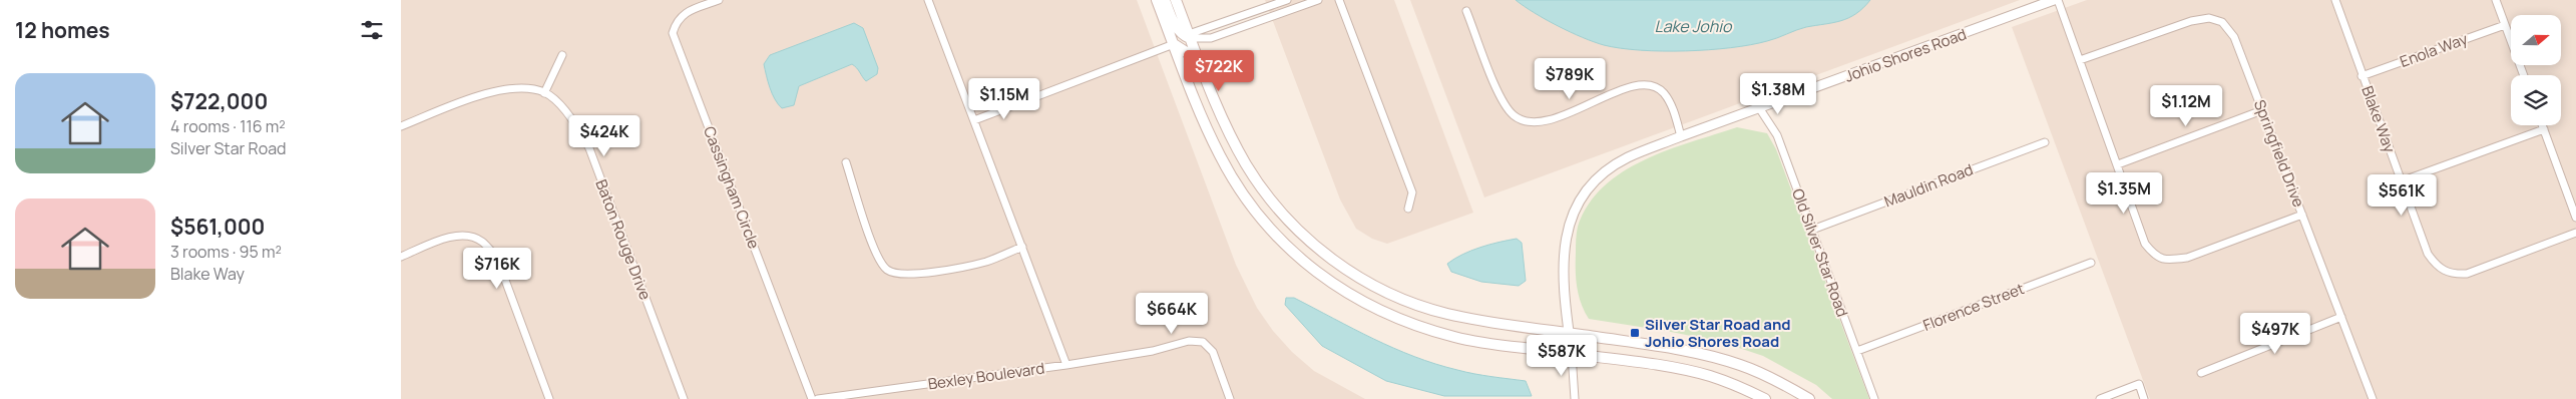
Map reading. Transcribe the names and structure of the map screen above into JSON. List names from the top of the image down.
{
  "streets": {
    "street": [
      "Enola Way",
      "Johio Shores Road",
      "Blake Way",
      "Springfield Drive",
      "Mauldin Road",
      "Cassingham Circle",
      "Baton Rouge Drive",
      "Old Silver Star Road",
      "Florence Street",
      "Bexley Boulevard"
    ]
  },
  "crossings": [
    ["Enola Way", "Blake Way"],
    ["Johio Shores Road", "Old Silver Star Road"],
    ["Mauldin Road", "Old Silver Star Road"],
    ["Old Silver Star Road", "Florence Street"]
  ],
  "water": ["Lake Johio"],
  "places": {
    "transit": ["Silver Star Road and Johio Shores Road"]
  },
  "north": "right",
  "page": {
    "heading": "12 homes",
    "price": [
      "$722K",
      "$789K",
      "$1.38M",
      "$1.15M",
      "$1.12M",
      "$424K",
      "$1.35M",
      "$561K",
      "$716K",
      "$664K",
      "$497K",
      "$587K"
    ],
    "list": [
      {
        "name": "$722,000",
        "note": "4 rooms · 116 m² · Silver Star Road"
      },
      {
        "name": "$561,000",
        "note": "3 rooms · 95 m² · Blake Way"
      }
    ]
  }
}
